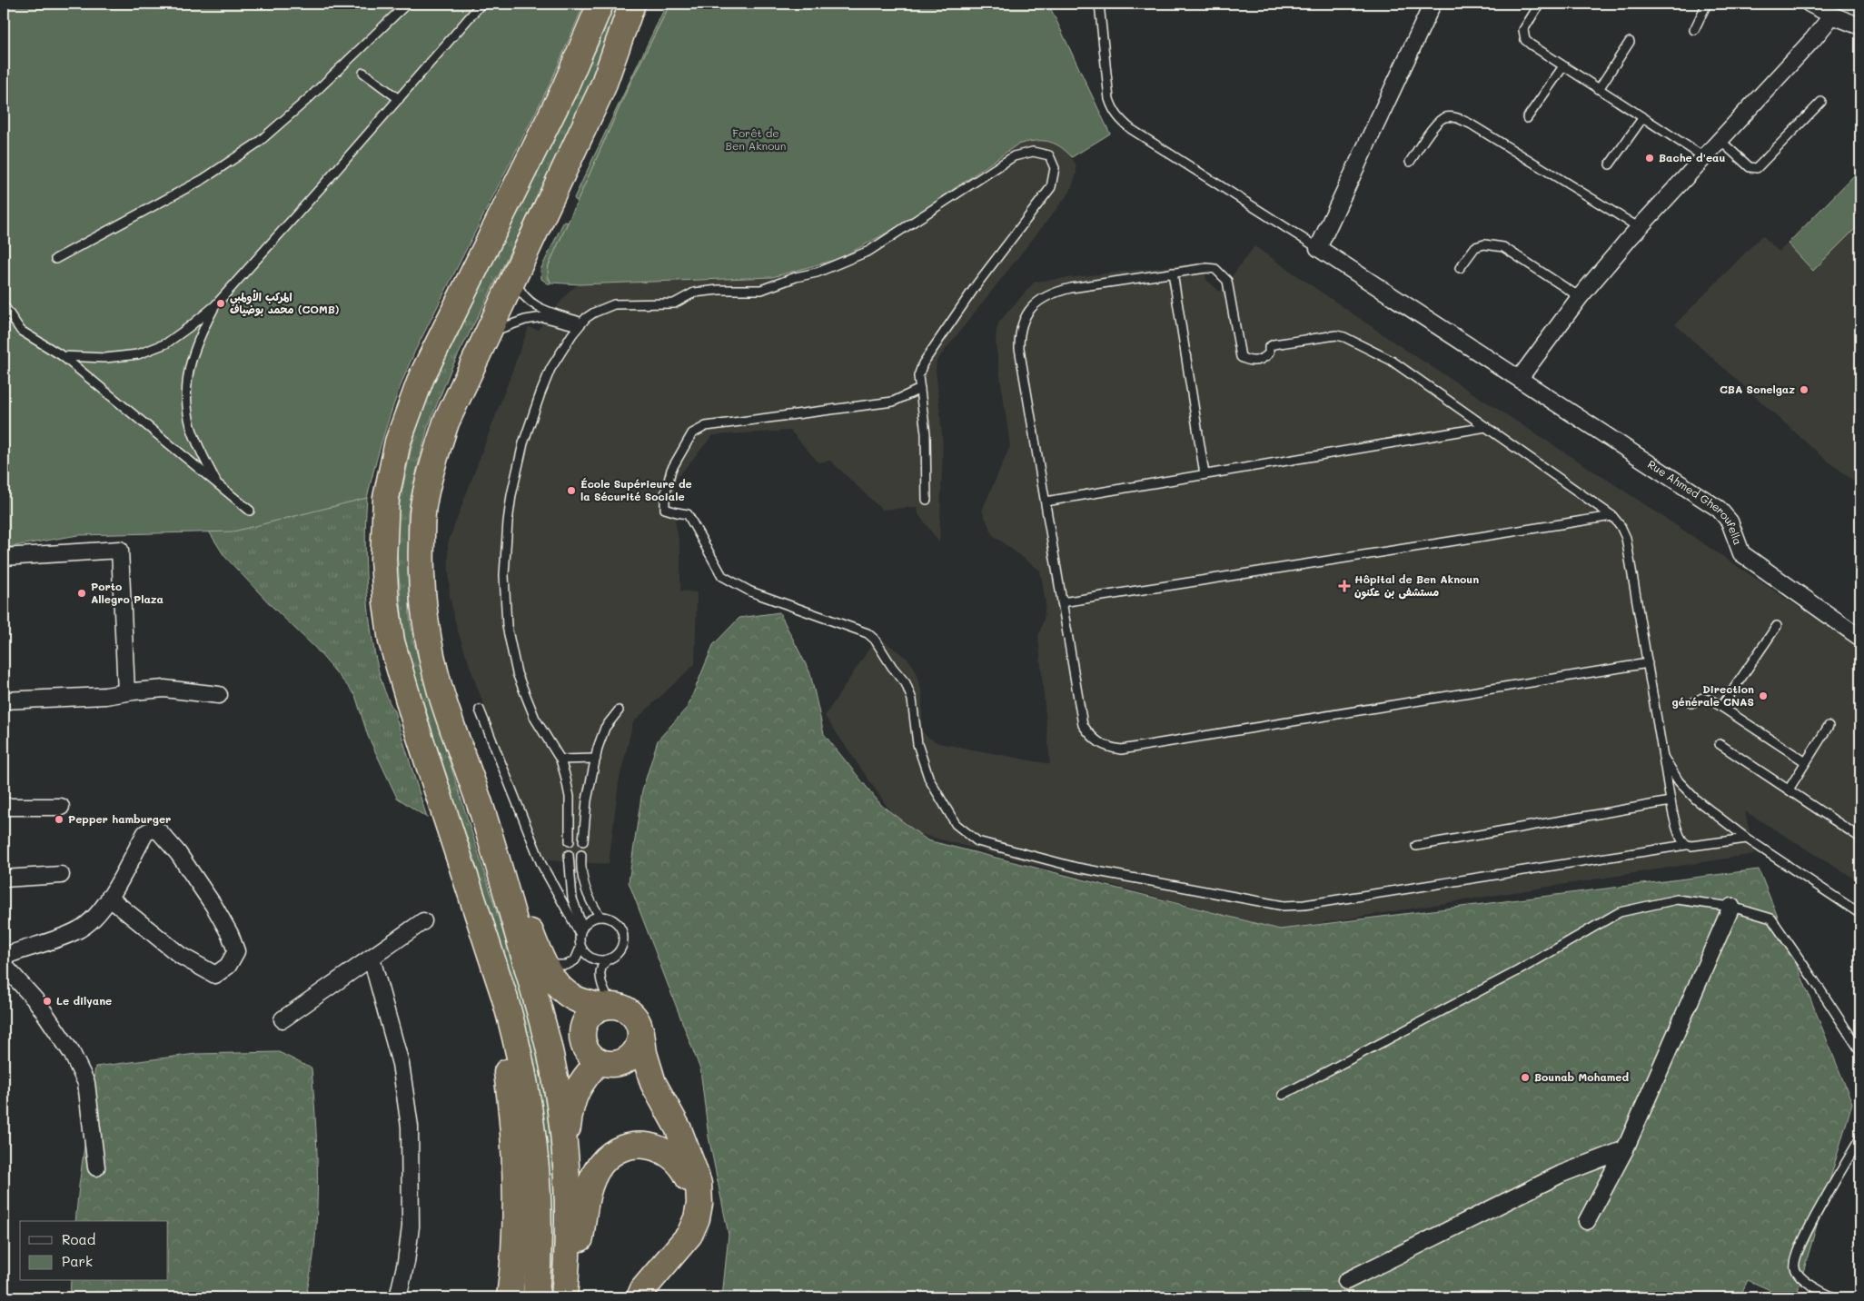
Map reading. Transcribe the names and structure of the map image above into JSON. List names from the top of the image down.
{
  "streets": {
    "street": ["Rue Ahmed Gheroufella"]
  },
  "parks": ["Forêt de Ben Aknoun"],
  "places": {
    "other": [
      "Bache d'eau",
      "المركب الأولمبي محمد بوضياف (COMB)",
      "CBA Sonelgaz",
      "École Supérieure de la Sécurité Sociale",
      "Porto Allegro Plaza",
      "Direction générale CNAS",
      "Pepper hamburger",
      "Le dilyane",
      "Bounab Mohamed"
    ],
    "health": ["Hôpital de Ben Aknoun مستشفى بن عكنون"]
  },
  "legend": ["Road", "Park"]
}
